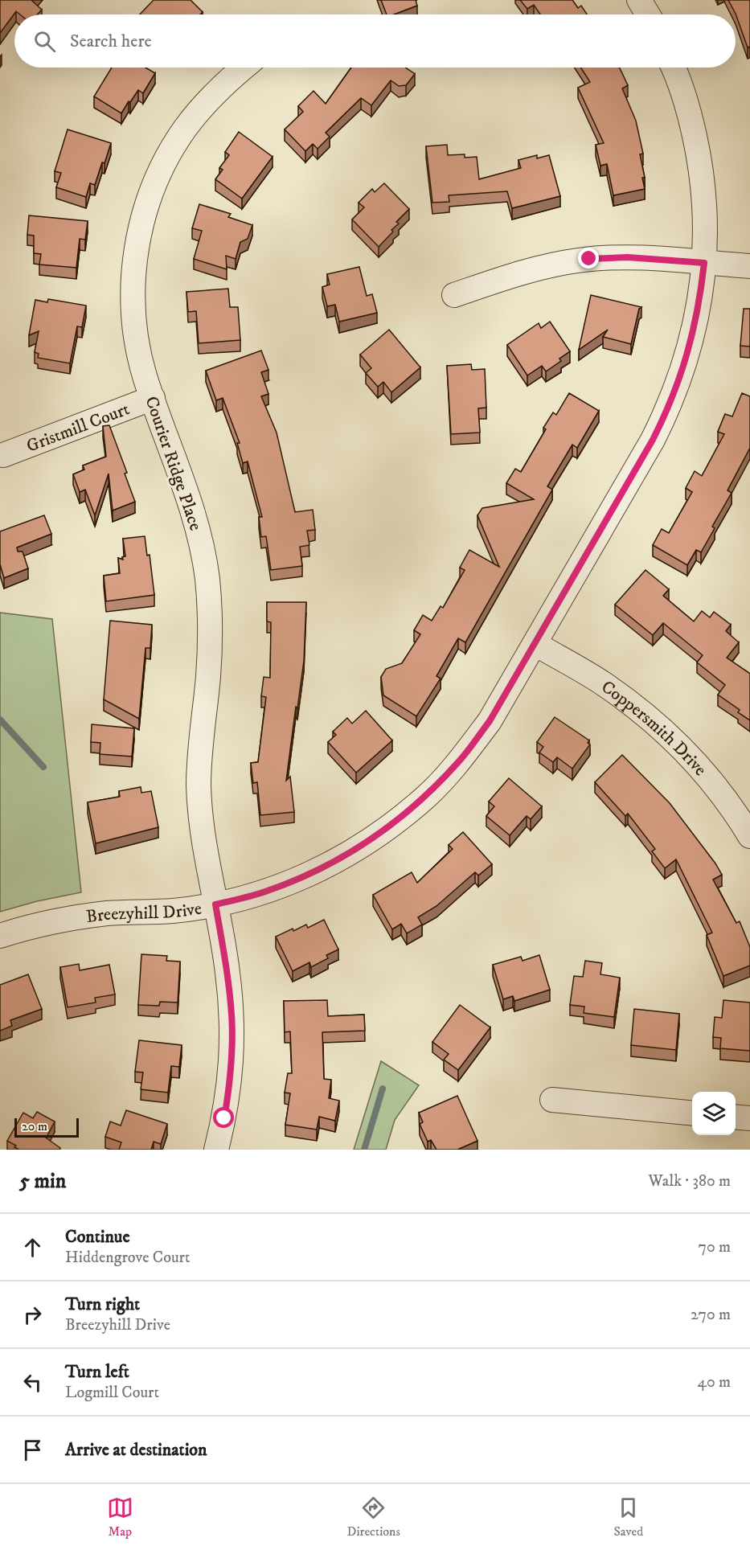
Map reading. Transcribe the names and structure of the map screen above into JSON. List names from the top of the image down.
{
  "streets": {
    "street": [
      "Gristmill Court",
      "Courier Ridge Place",
      "Coppersmith Drive",
      "Breezyhill Drive"
    ]
  },
  "crossings": [
    ["Gristmill Court", "Courier Ridge Place"],
    ["Courier Ridge Place", "Breezyhill Drive"],
    ["Coppersmith Drive", "Breezyhill Drive"]
  ],
  "scale_bar": "20 m",
  "page": {
    "search": "Search here",
    "scale": "20 m",
    "heading": ["5 min", "Walk · 380 m"],
    "list": [
      ["Continue", "Hiddengrove Court", "70 m"],
      ["Turn right", "Breezyhill Drive", "270 m"],
      ["Turn left", "Logmill Court", "40 m"],
      "Arrive at destination"
    ],
    "nav": ["Map", "Directions", "Saved"]
  }
}
